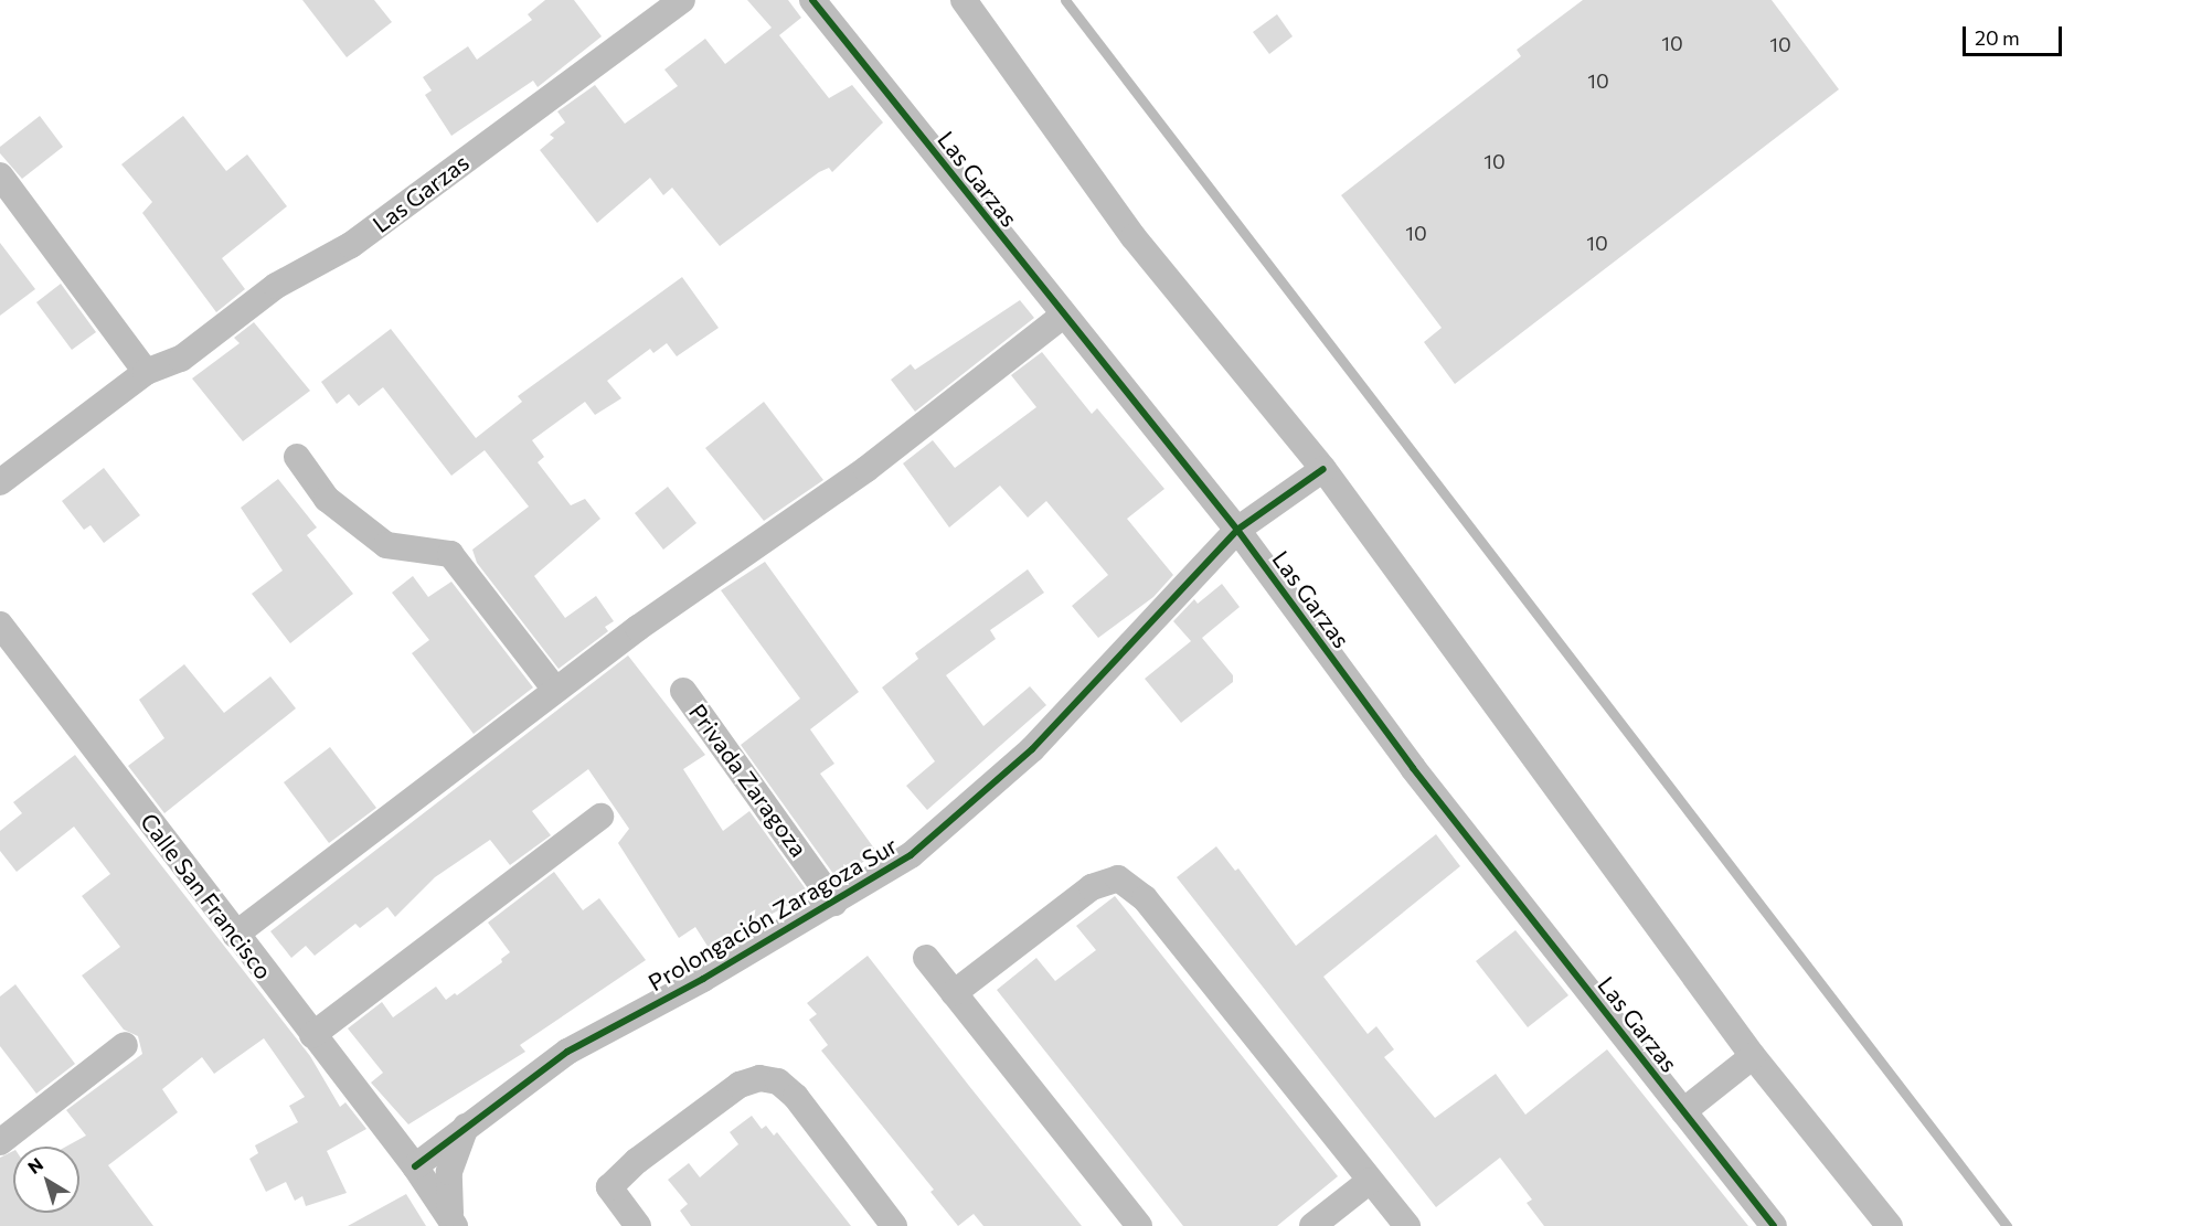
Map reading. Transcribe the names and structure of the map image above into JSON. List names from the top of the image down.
{
  "streets": {
    "street": [
      "Las Garzas",
      "Privada Zaragoza",
      "Calle San Francisco",
      "Prolongación Zaragoza Sur"
    ]
  },
  "crossings": [
    ["Las Garzas", "Prolongación Zaragoza Sur"],
    ["Privada Zaragoza", "Prolongación Zaragoza Sur"],
    ["Calle San Francisco", "Prolongación Zaragoza Sur"]
  ],
  "house_numbers": [
    "10",
    "10",
    "10",
    "10",
    "10",
    "10"
  ],
  "scale_bar": "20 m",
  "north": "top left"
}
